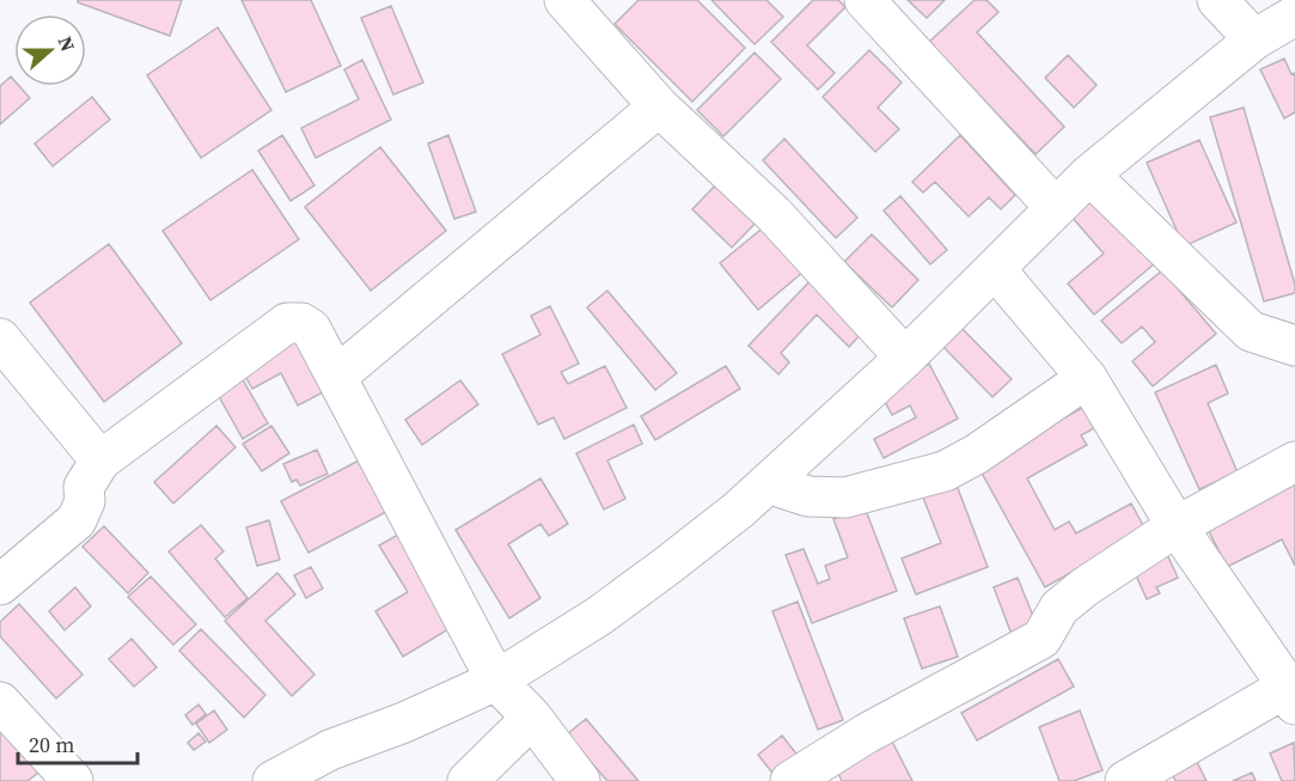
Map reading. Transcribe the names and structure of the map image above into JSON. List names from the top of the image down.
{
  "scale_bar": "20 m",
  "north": "right"
}
